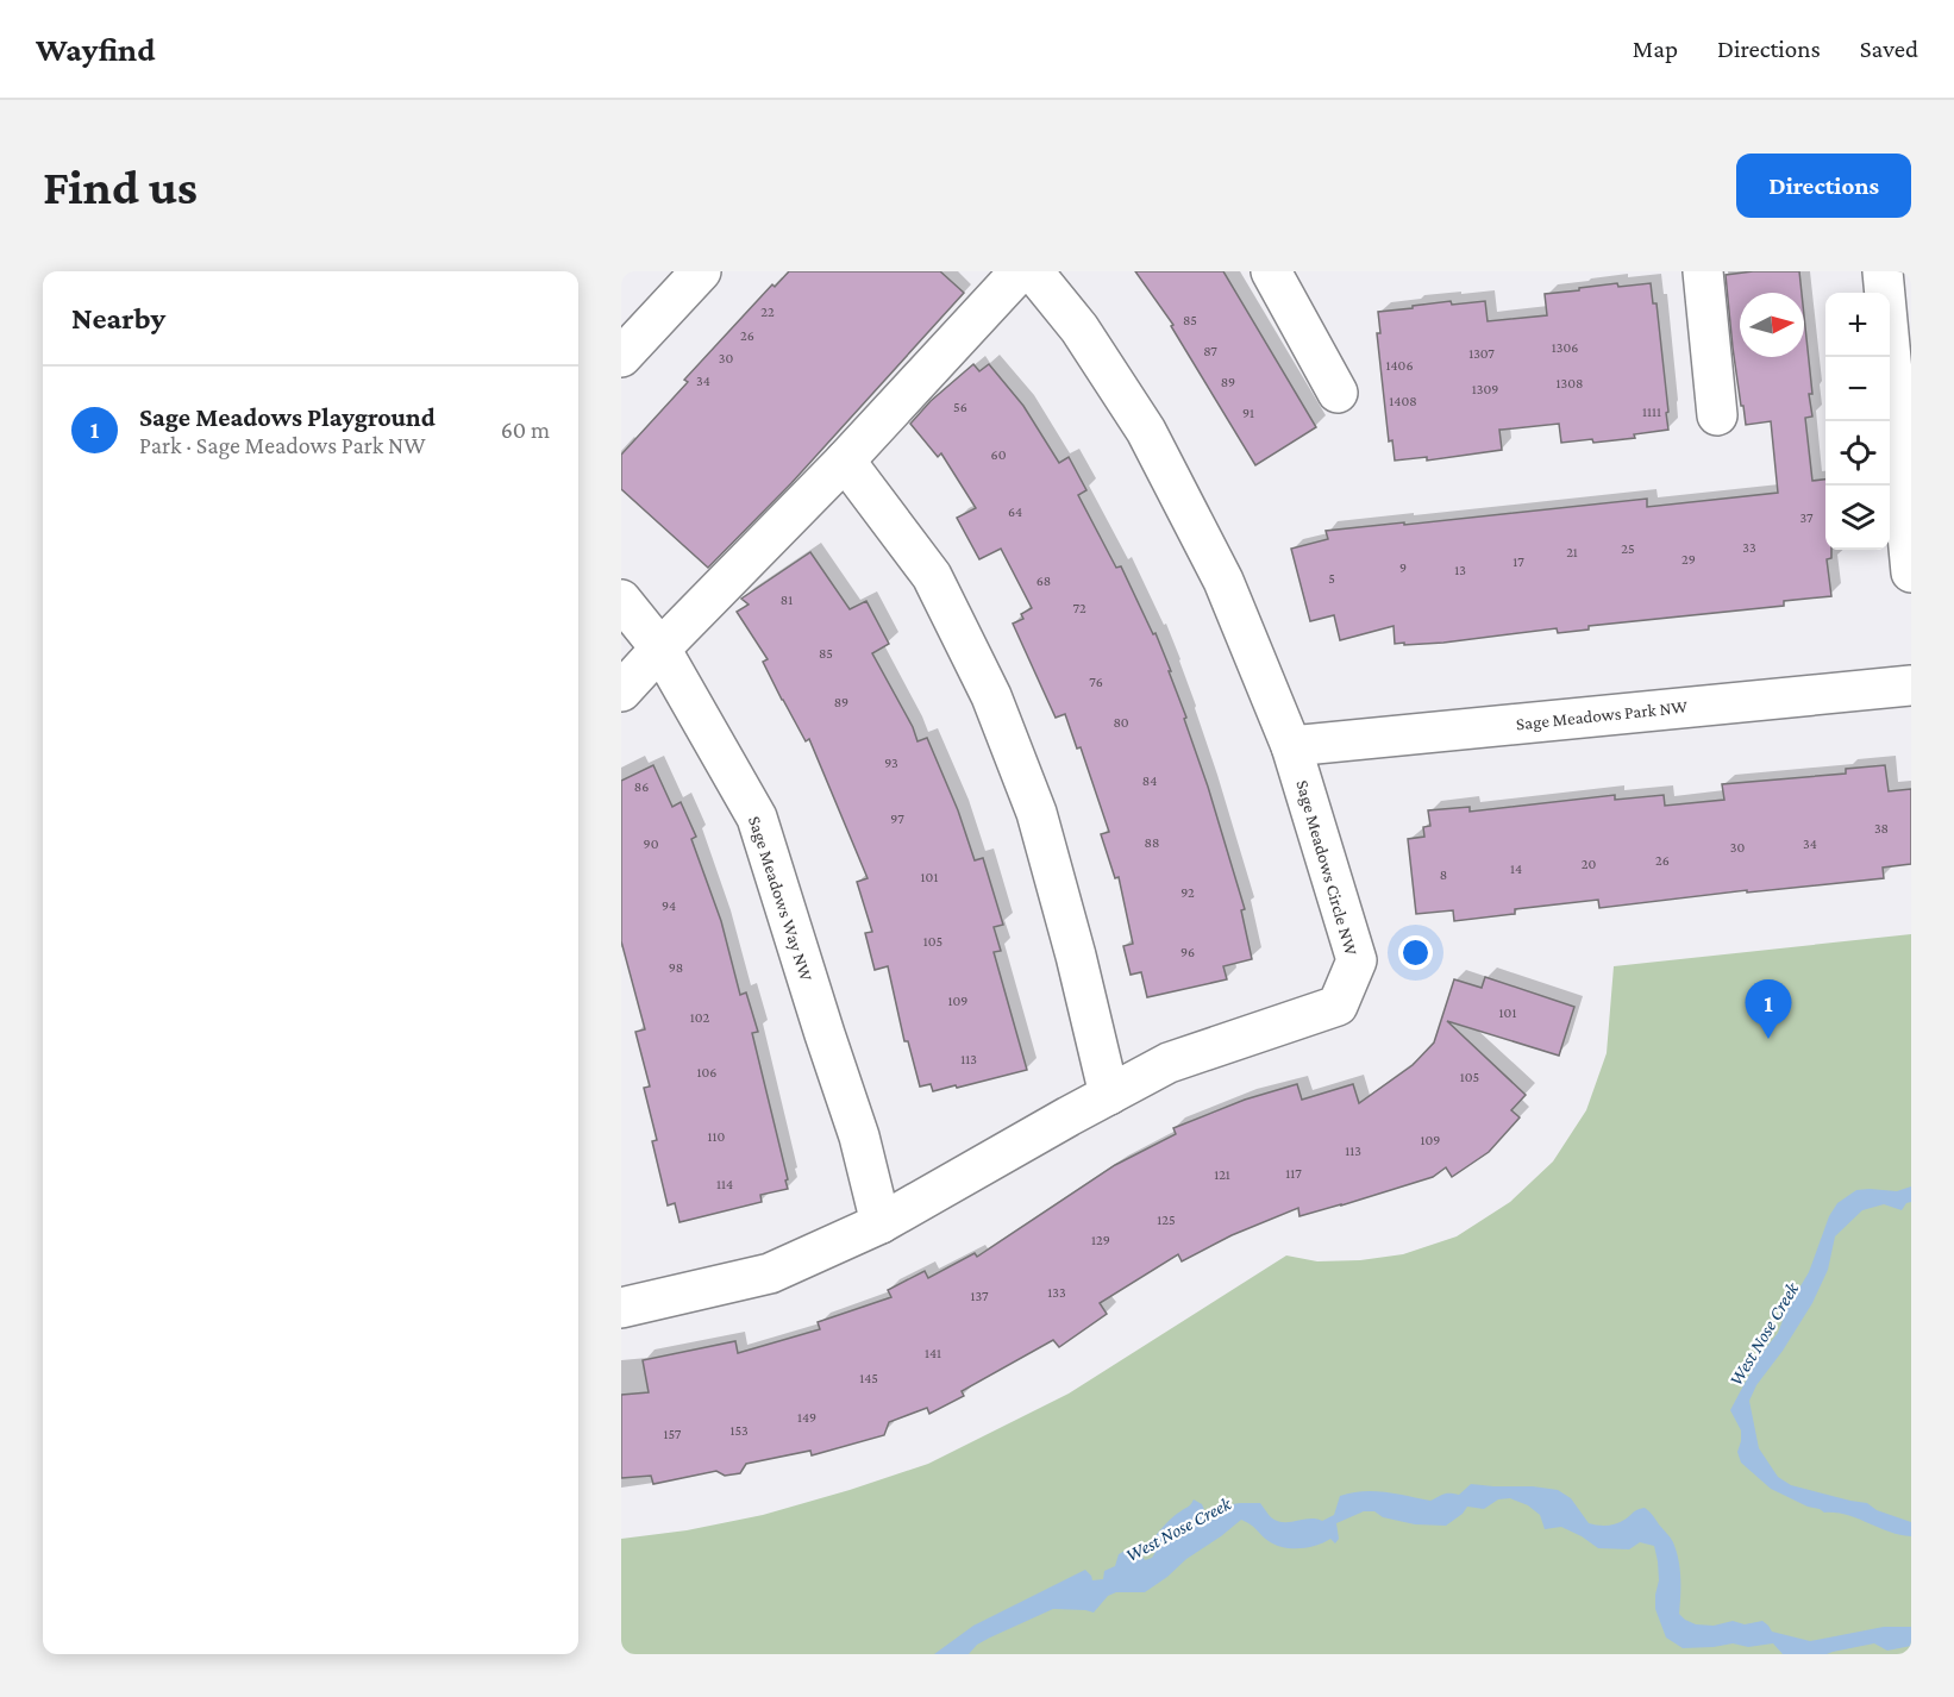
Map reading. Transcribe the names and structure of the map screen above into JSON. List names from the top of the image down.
{
  "streets": {
    "street": ["Sage Meadows Park NW", "Sage Meadows Circle NW", "Sage Meadows Way NW"]
  },
  "crossings": [
    ["Sage Meadows Park NW", "Sage Meadows Circle NW"],
    ["Sage Meadows Circle NW", "Sage Meadows Way NW"]
  ],
  "water": ["West Nose Creek"],
  "house_numbers": [
    "22",
    "85",
    "26",
    "1306",
    "87",
    "1307",
    "30",
    "1406",
    "34",
    "89",
    "1308",
    "1309",
    "1408",
    "56",
    "1111",
    "91",
    "60",
    "64",
    "37",
    "33",
    "25",
    "21",
    "29",
    "17",
    "9",
    "13",
    "5",
    "68",
    "81",
    "72",
    "85",
    "76",
    "89",
    "80",
    "93",
    "84",
    "86",
    "97",
    "38",
    "88",
    "90",
    "34",
    "30",
    "26",
    "20",
    "14",
    "8",
    "101",
    "92",
    "94",
    "105",
    "96",
    "98",
    "109",
    "101",
    "102",
    "113",
    "106",
    "105",
    "110",
    "109",
    "113",
    "117",
    "121",
    "114",
    "125",
    "129",
    "133",
    "137",
    "141",
    "145",
    "149",
    "153",
    "157"
  ],
  "north": "right",
  "page": {
    "header": "Wayfind",
    "nav": ["Map", "Directions", "Saved"],
    "buttons": "Directions",
    "title": "Find us",
    "heading": "Nearby",
    "map_buttons": ["+", "−"],
    "list": [
      {
        "mark": "1",
        "name": "Sage Meadows Playground",
        "note": "Park · Sage Meadows Park NW",
        "value": "60 m"
      }
    ],
    "pins": "1"
  }
}
